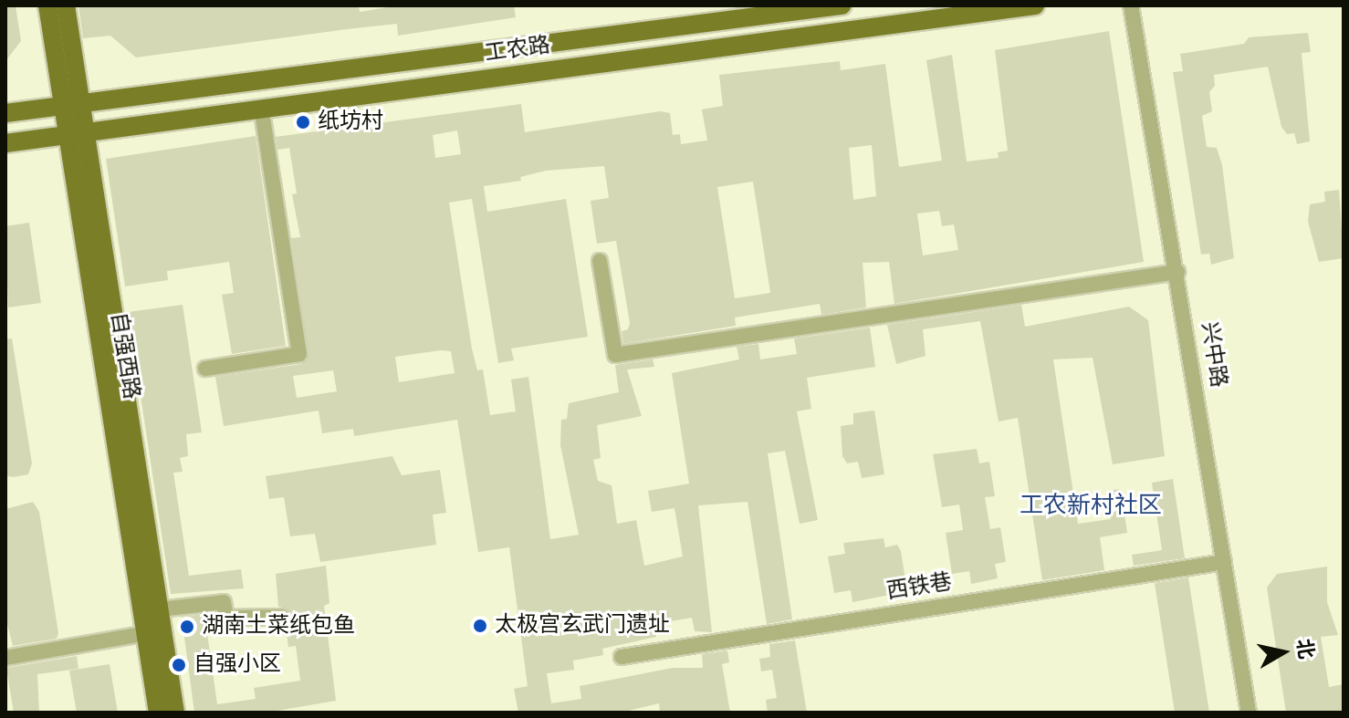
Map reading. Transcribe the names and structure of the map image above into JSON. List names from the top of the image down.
{
  "streets": {
    "main road": ["工农路", "自强西路"],
    "street": ["兴中路", "西铁巷"]
  },
  "crossings": [
    ["工农路", "自强西路"],
    ["兴中路", "西铁巷"]
  ],
  "districts": ["工农新村社区"],
  "places": [
    "纸坊村",
    "太极宫玄武门遗址",
    "湖南土菜纸包鱼",
    "自强小区"
  ],
  "north": "right"
}
